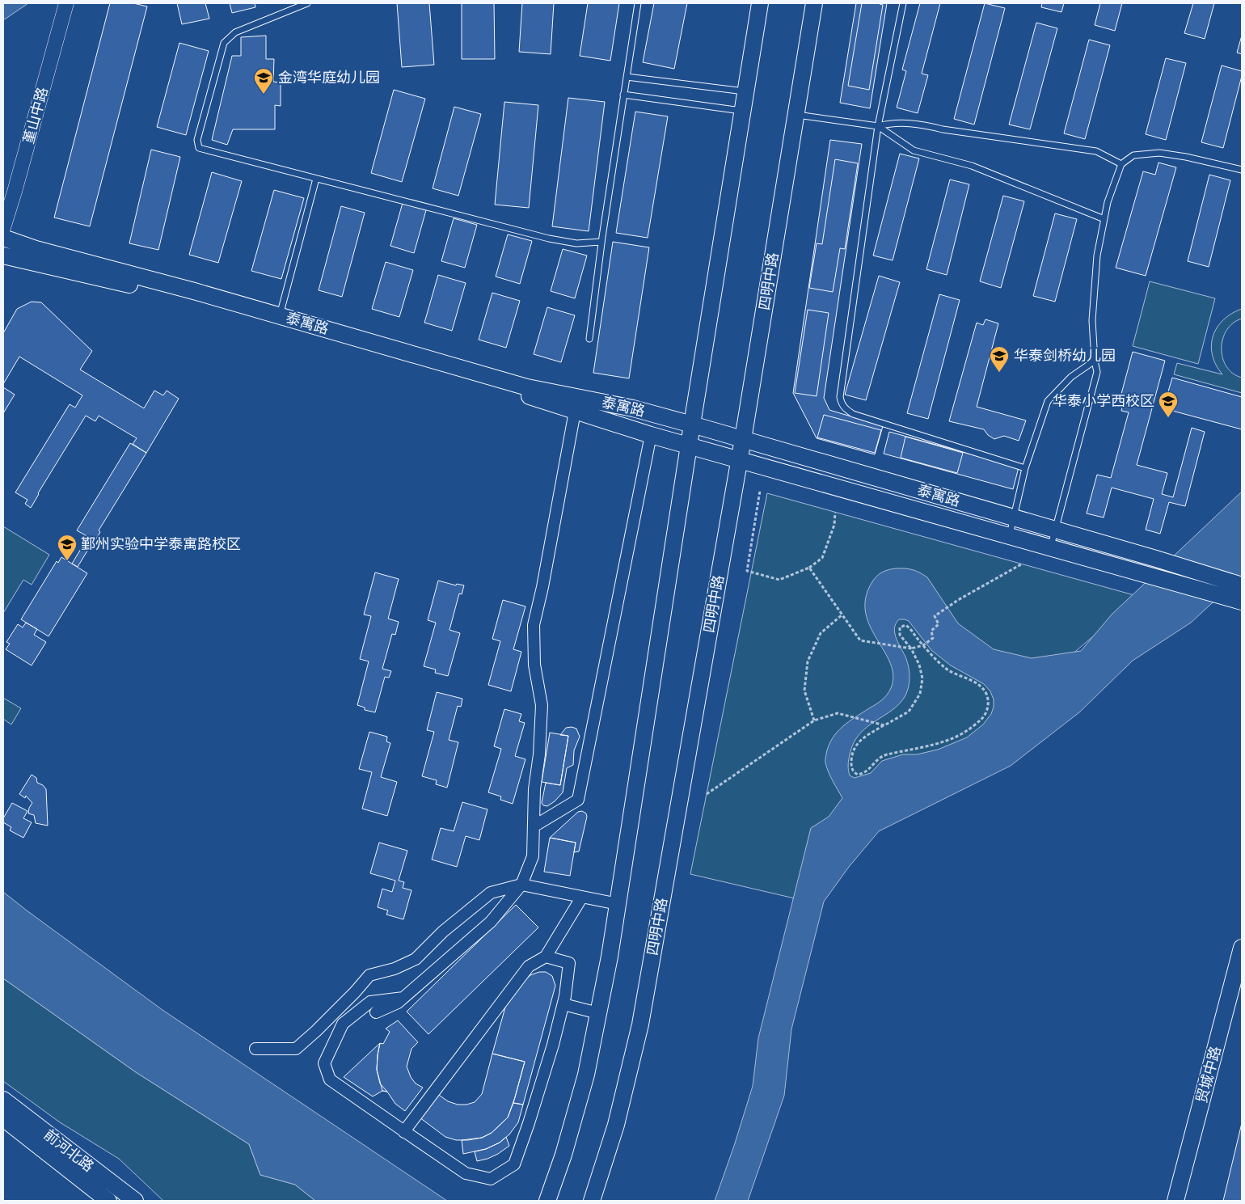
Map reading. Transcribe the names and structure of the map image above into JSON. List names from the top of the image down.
{
  "streets": {
    "main road": [
      "四明中路",
      "泰寓路",
      "贸城中路",
      "前河北路"
    ],
    "street": ["堇山中路"]
  },
  "crossings": [
    ["四明中路", "泰寓路"]
  ],
  "places": {
    "school or university": [
      "金湾华庭幼儿园",
      "华泰剑桥幼儿园",
      "华泰小学西校区",
      "鄞州实验中学泰寓路校区"
    ]
  }
}
